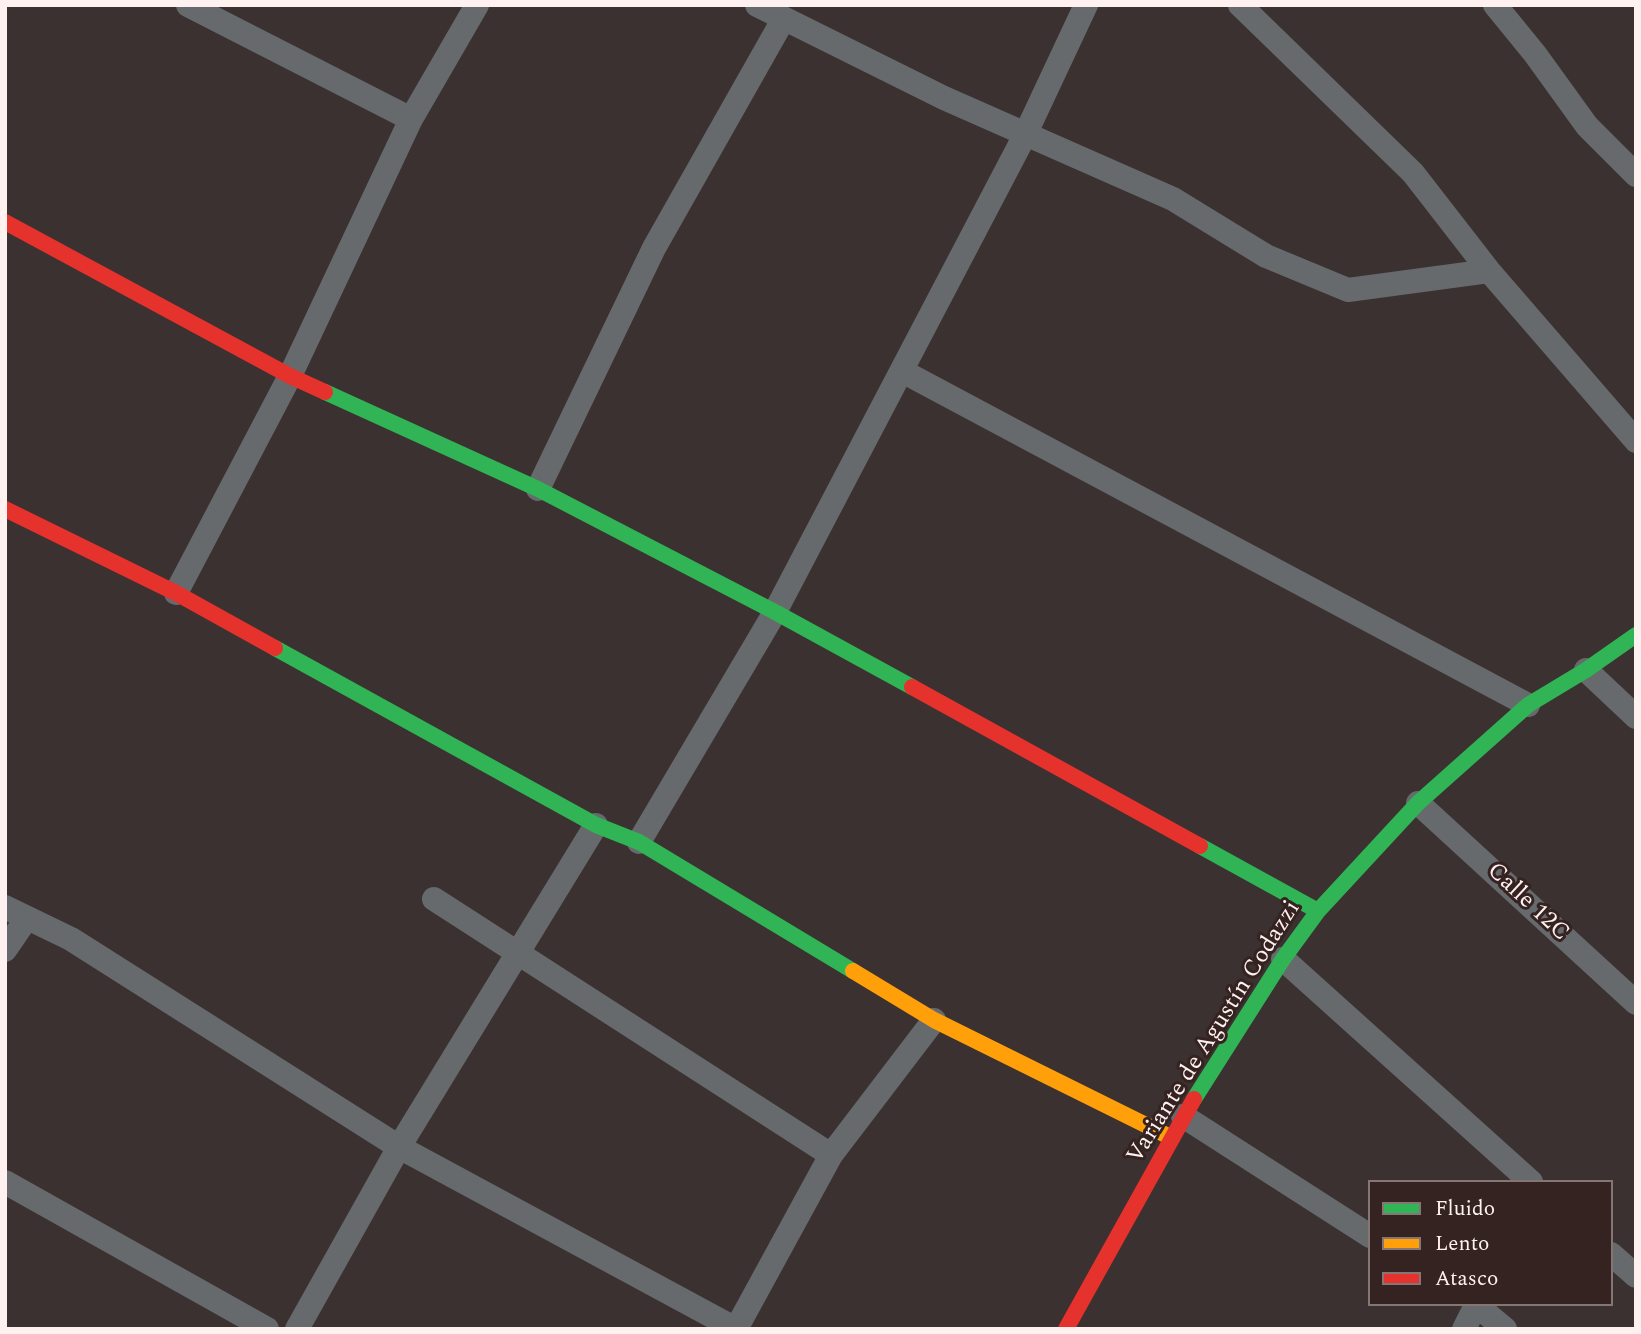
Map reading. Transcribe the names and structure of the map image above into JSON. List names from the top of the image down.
{
  "streets": {
    "street": ["Calle 12C", "Variante de Agustín Codazzi"]
  },
  "crossings": [
    ["Calle 12C", "Variante de Agustín Codazzi"]
  ],
  "legend": ["Fluido", "Lento", "Atasco"]
}
